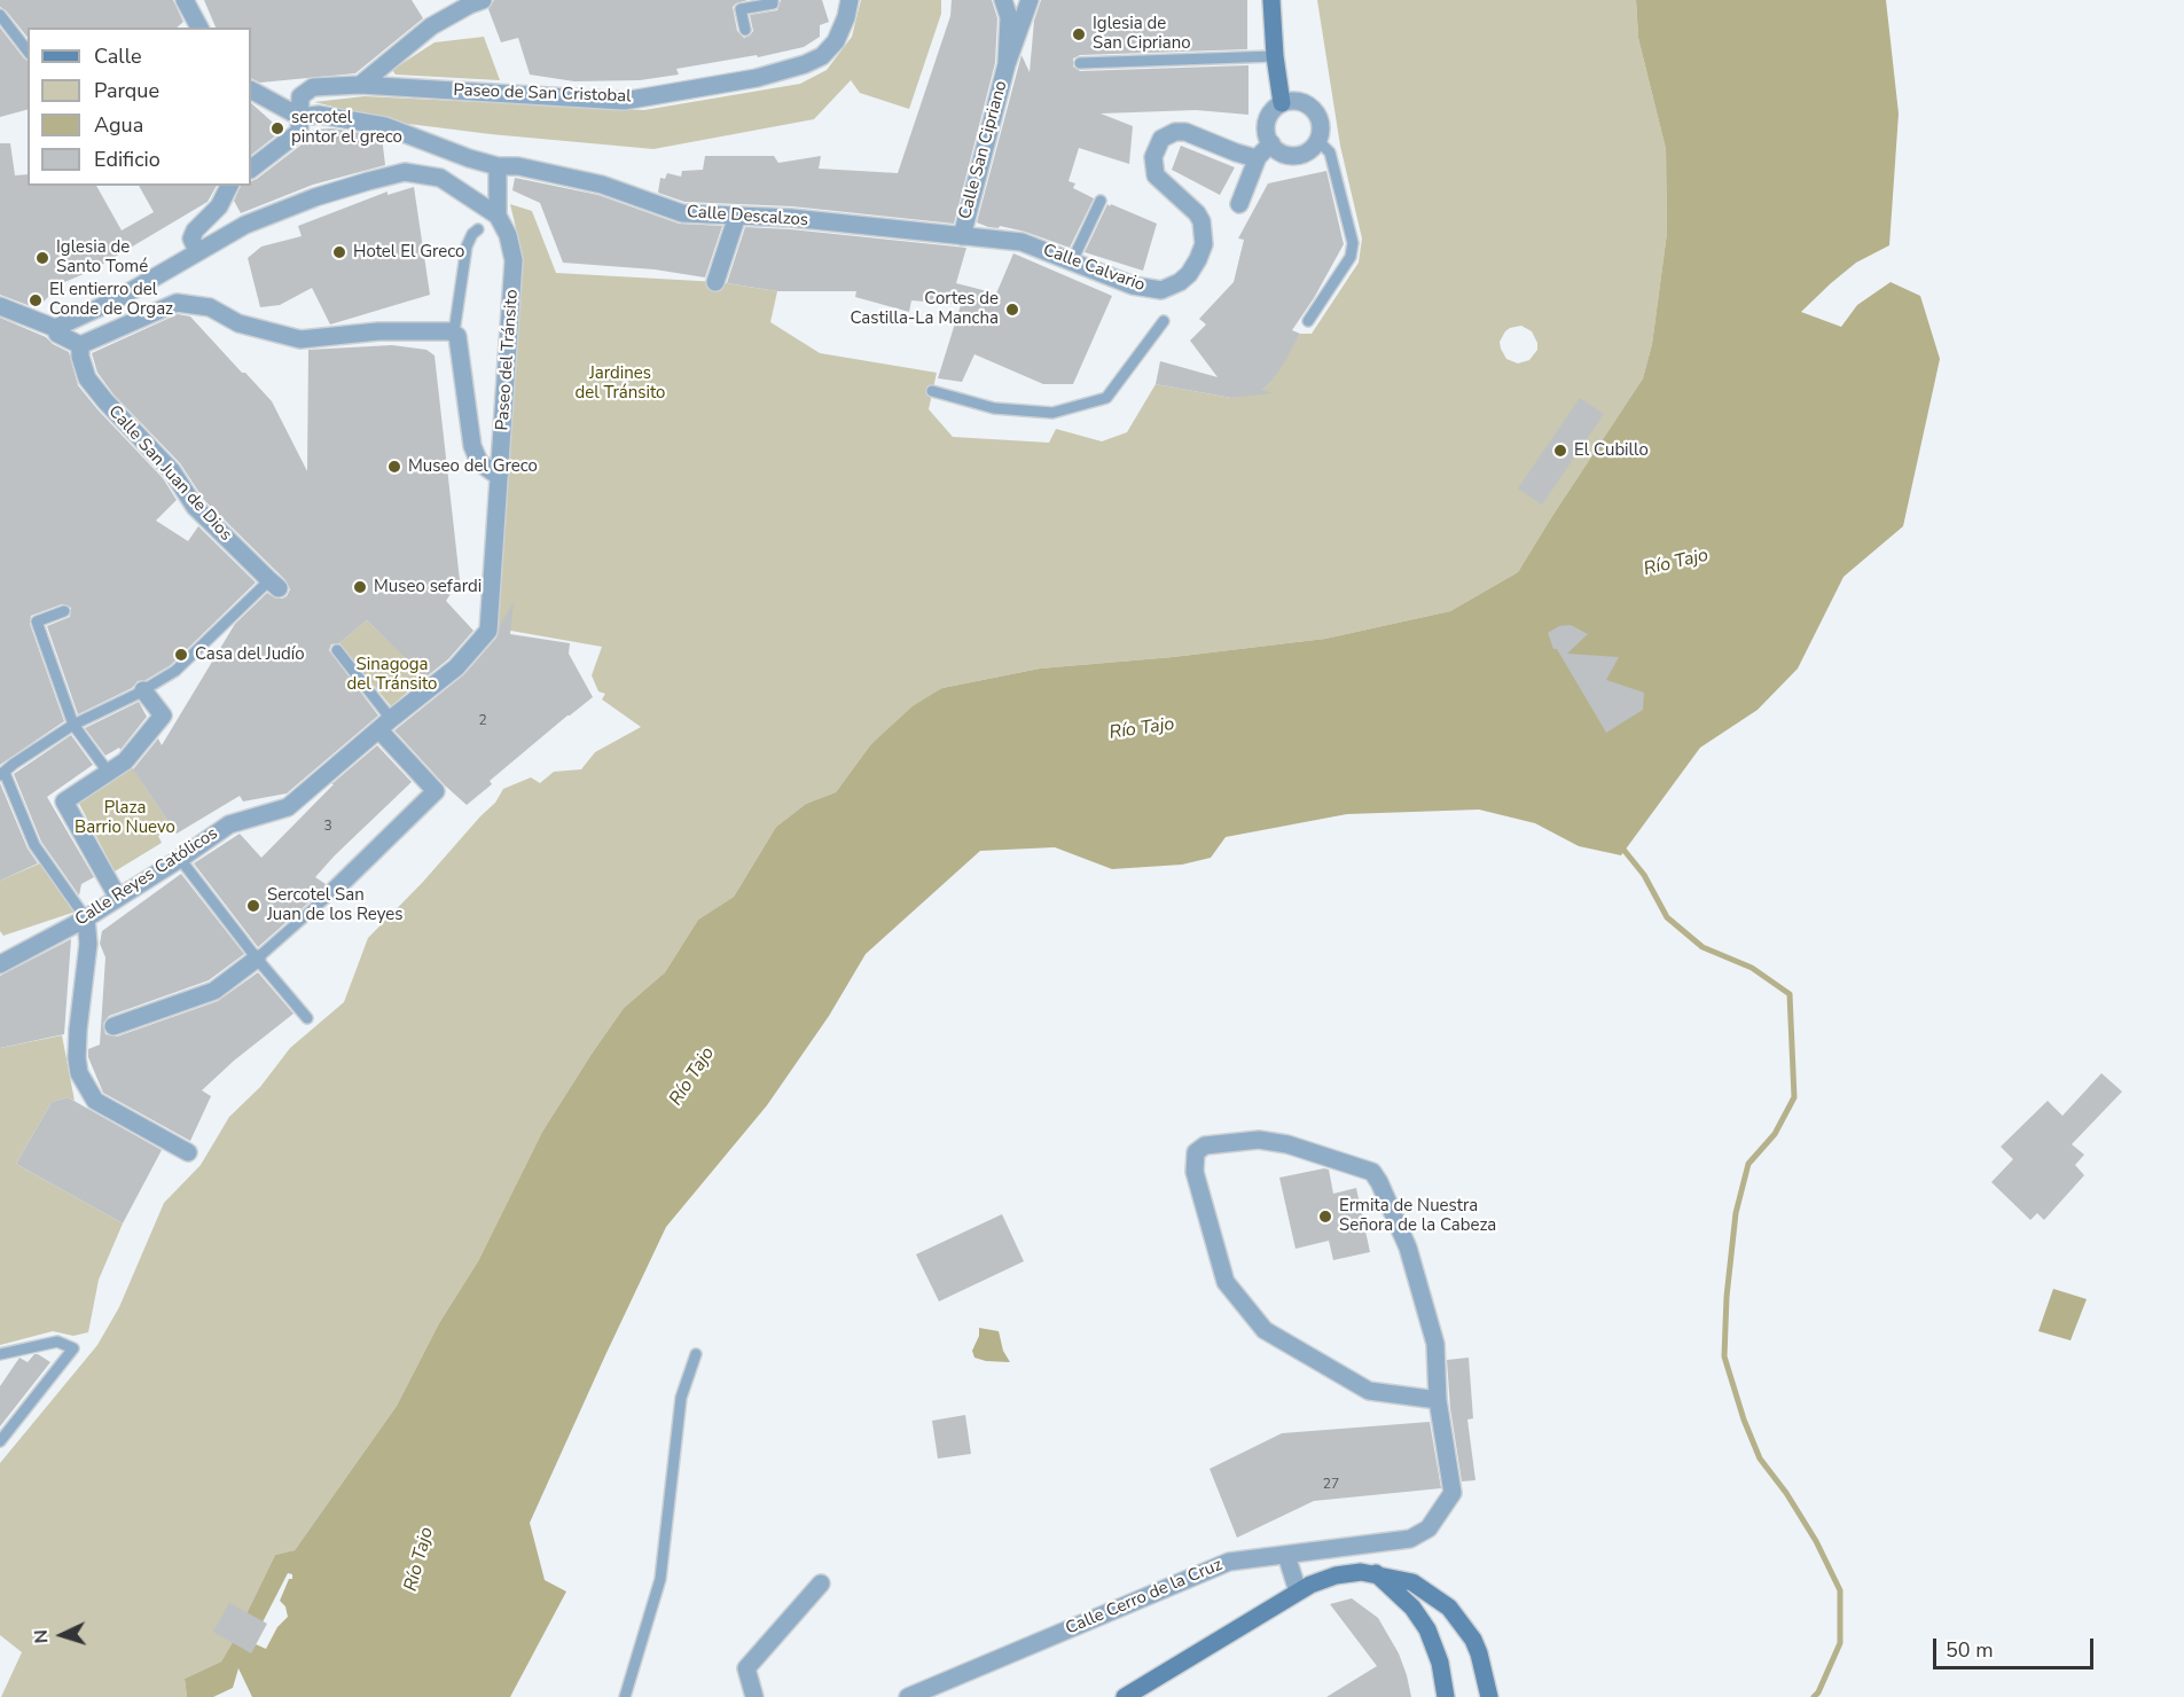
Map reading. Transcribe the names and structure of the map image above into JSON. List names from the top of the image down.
{
  "streets": {
    "street": [
      "Paseo de San Cristobal",
      "Calle San Cipriano",
      "Calle Descalzos",
      "Calle Calvario",
      "Paseo del Tránsito",
      "Calle San Juan de Dios",
      "Calle Reyes Católicos",
      "Calle Cerro de la Cruz"
    ]
  },
  "crossings": [
    ["Calle San Cipriano", "Calle Descalzos"],
    ["Calle San Cipriano", "Calle Calvario"],
    ["Calle Descalzos", "Calle Calvario"],
    ["Calle Descalzos", "Paseo del Tránsito"],
    ["Paseo del Tránsito", "Calle Reyes Católicos"]
  ],
  "water": ["Río Tajo"],
  "parks": ["Jardines del Tránsito", "Sinagoga del Tránsito", "Plaza Barrio Nuevo"],
  "places": [
    "Iglesia de San Cipriano",
    "sercotel pintor el greco",
    "Hotel El Greco",
    "Iglesia de Santo Tomé",
    "El entierro del Conde de Orgaz",
    "Cortes de Castilla-La Mancha",
    "El Cubillo",
    "Museo del Greco",
    "Museo sefardi",
    "Casa del Judío",
    "Sercotel San Juan de los Reyes",
    "Ermita de Nuestra Señora de la Cabeza"
  ],
  "house_numbers": ["2", "3", "27"],
  "legend": [
    "Calle",
    "Parque",
    "Agua",
    "Edificio"
  ],
  "scale_bar": "50 m",
  "north": "left"
}
